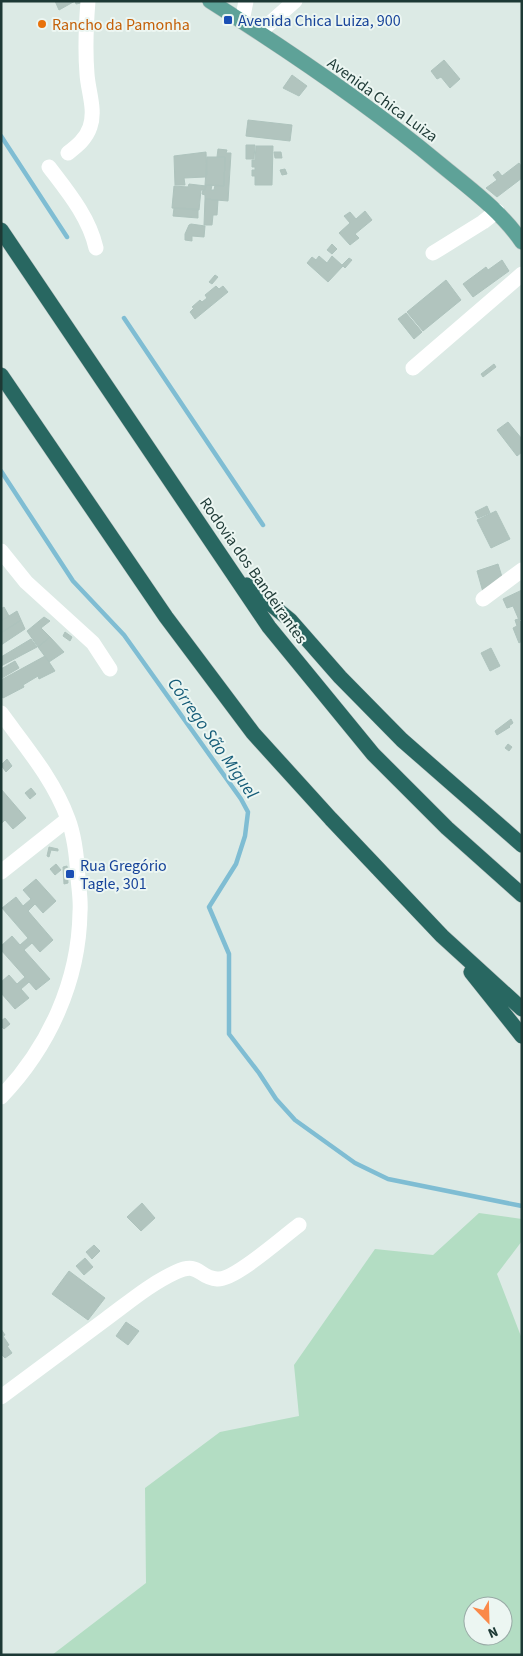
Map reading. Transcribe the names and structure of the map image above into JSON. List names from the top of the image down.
{
  "streets": {
    "highway": ["Rodovia dos Bandeirantes"],
    "main road": ["Avenida Chica Luiza"]
  },
  "water": ["Córrego São Miguel"],
  "places": {
    "transit": ["Avenida Chica Luiza, 900", "Rua Gregório Tagle, 301"],
    "other": ["Rancho da Pamonha"]
  },
  "north": "bottom right"
}
